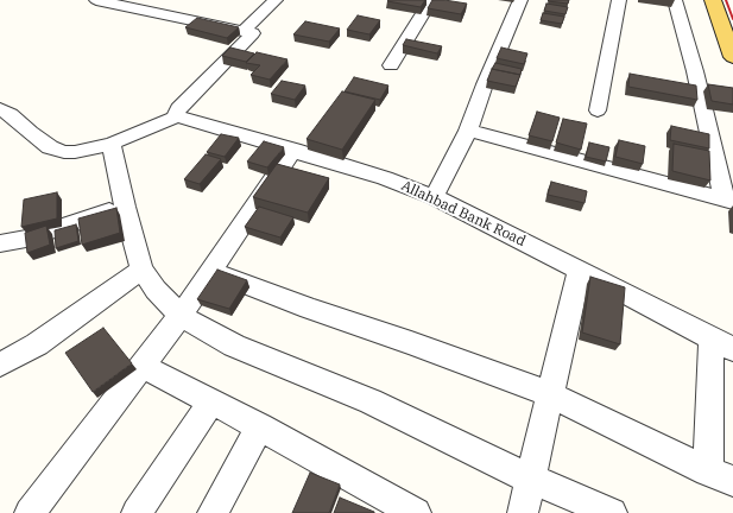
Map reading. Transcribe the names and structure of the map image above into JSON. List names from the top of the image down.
{
  "streets": {
    "street": ["Allahbad Bank Road"]
  }
}
